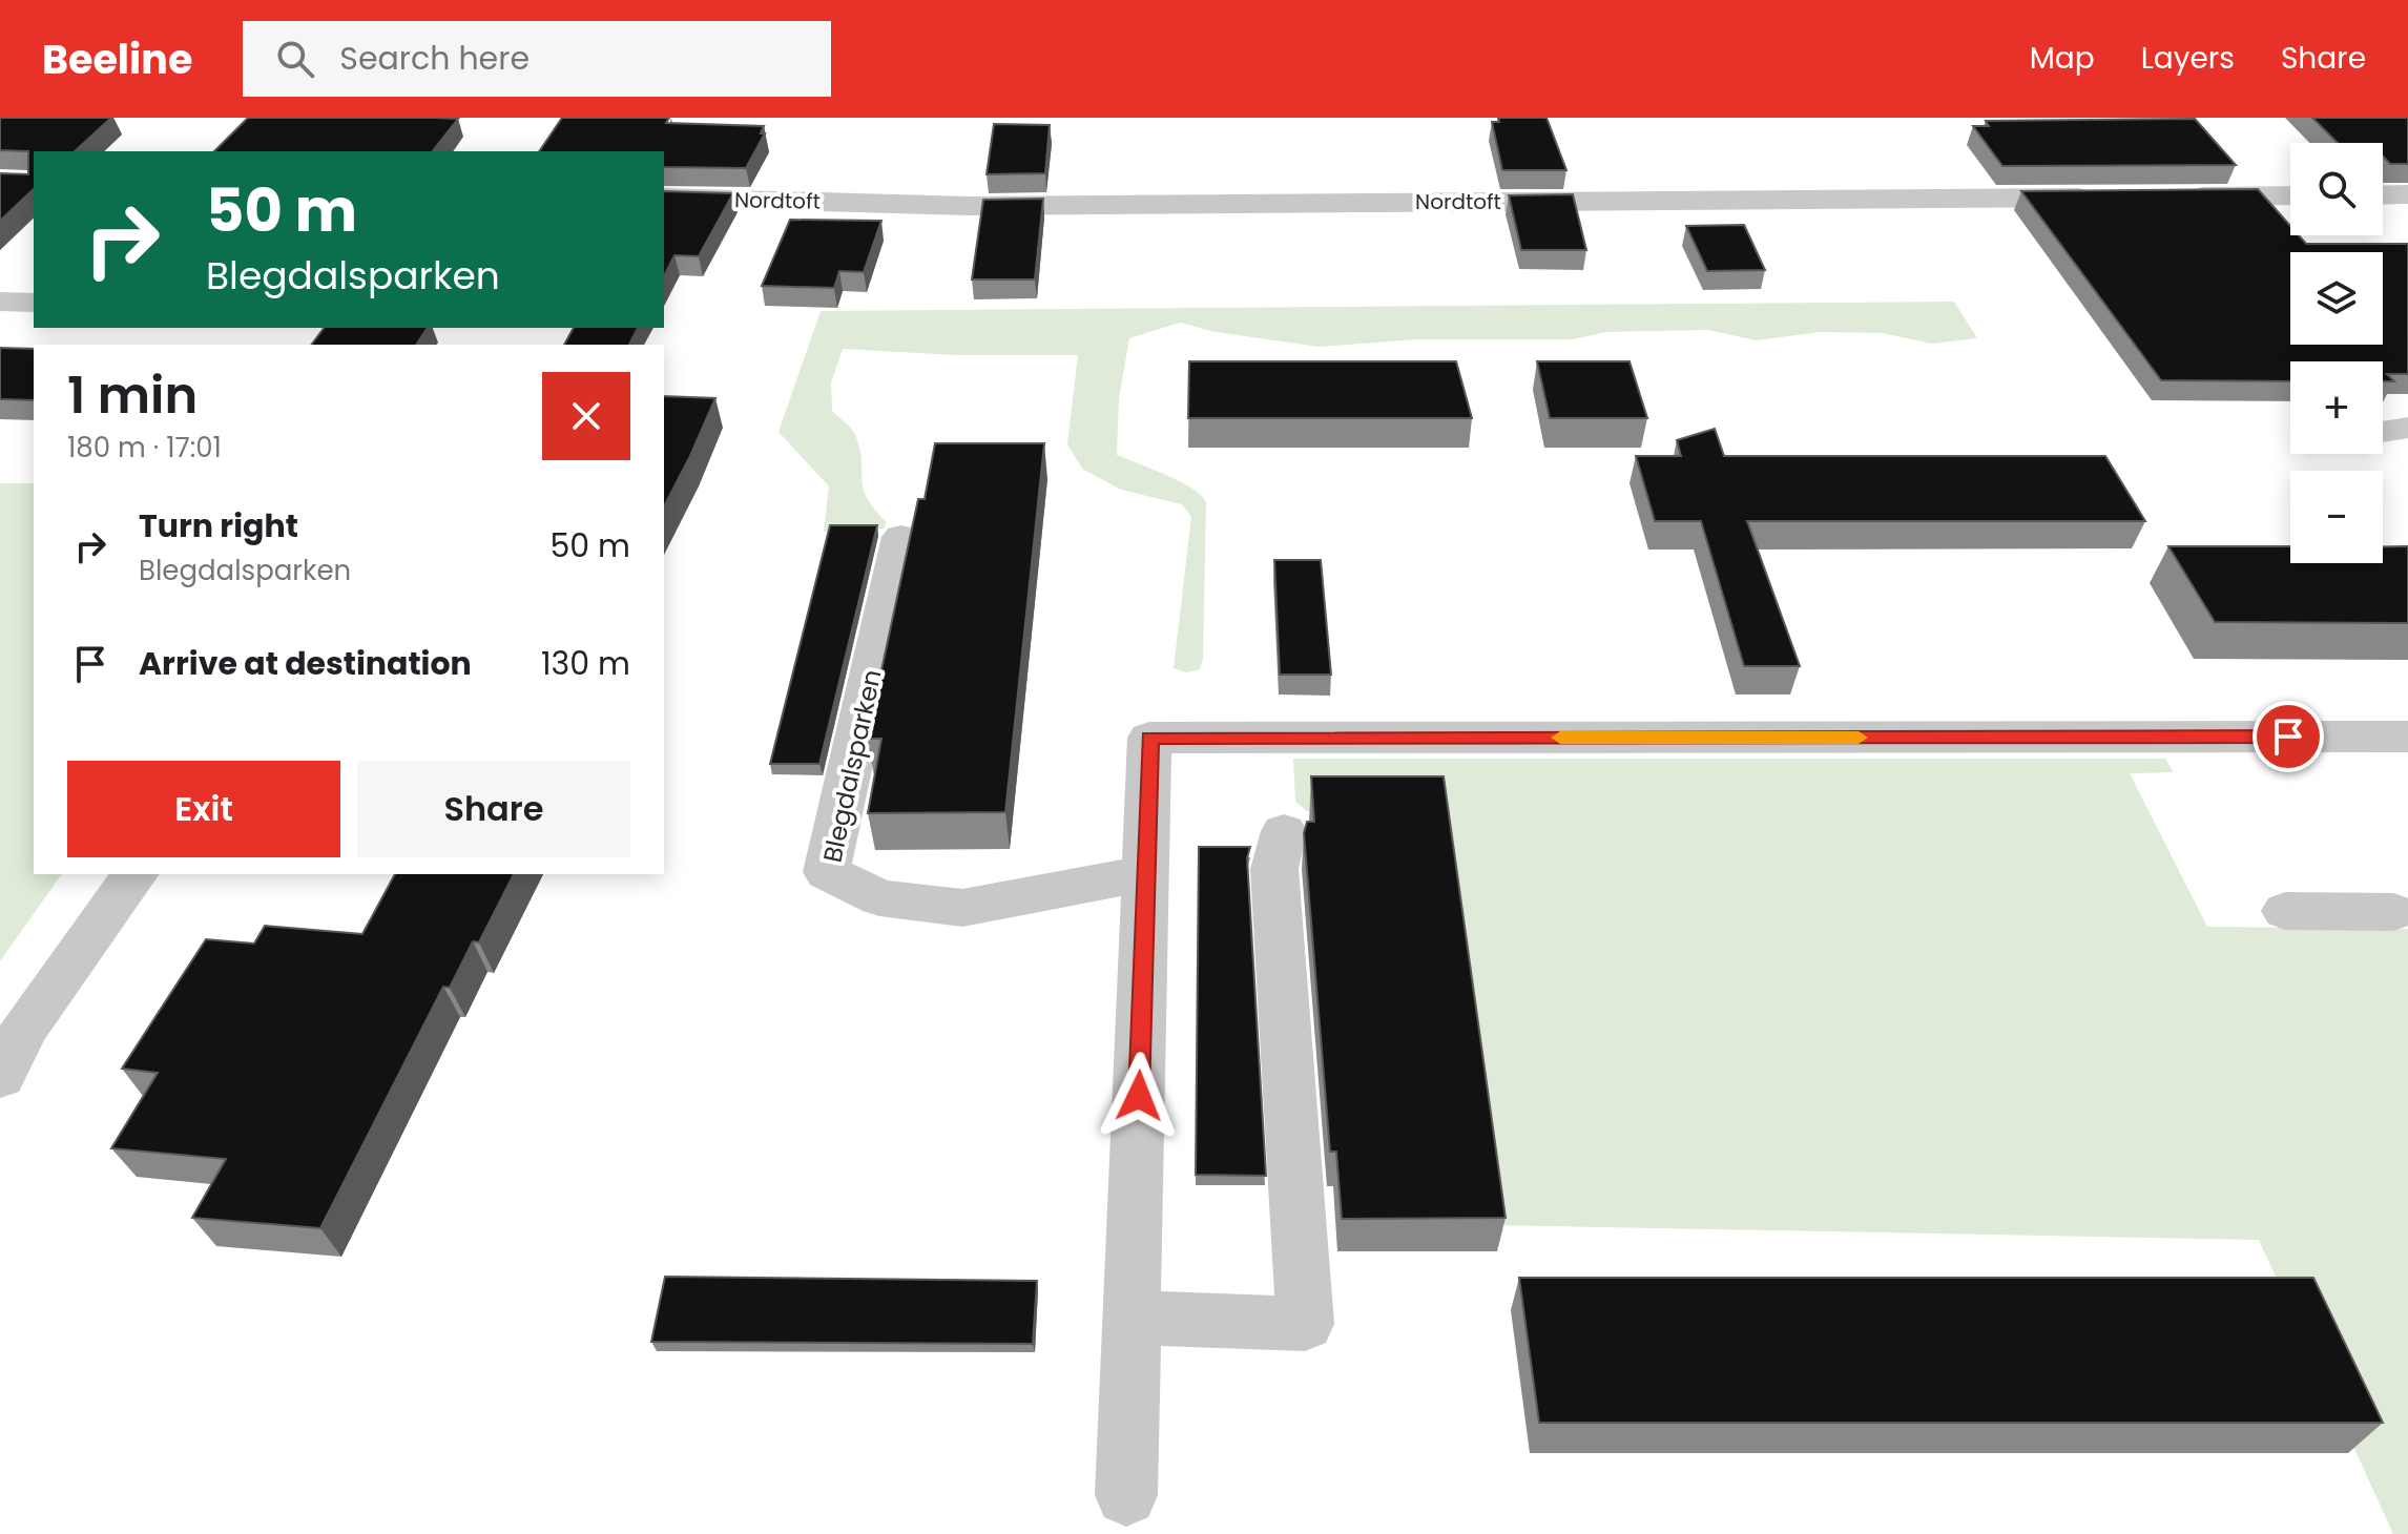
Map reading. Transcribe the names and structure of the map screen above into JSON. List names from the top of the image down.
{
  "streets": {
    "street": ["Nordtoft", "Blegdalsparken"]
  },
  "page": {
    "header": "Beeline",
    "search": "Search here",
    "nav": ["Map", "Layers", "Share"],
    "map_buttons": ["+", "−"],
    "turn": ["50 m", "Blegdalsparken"],
    "heading": ["1 min", "180 m · 17:01"],
    "list": [
      {
        "name": "Turn right",
        "note": "Blegdalsparken",
        "value": "50 m"
      },
      {
        "name": "Arrive at destination",
        "value": "130 m"
      }
    ],
    "buttons": ["Exit", "Share"]
  }
}
